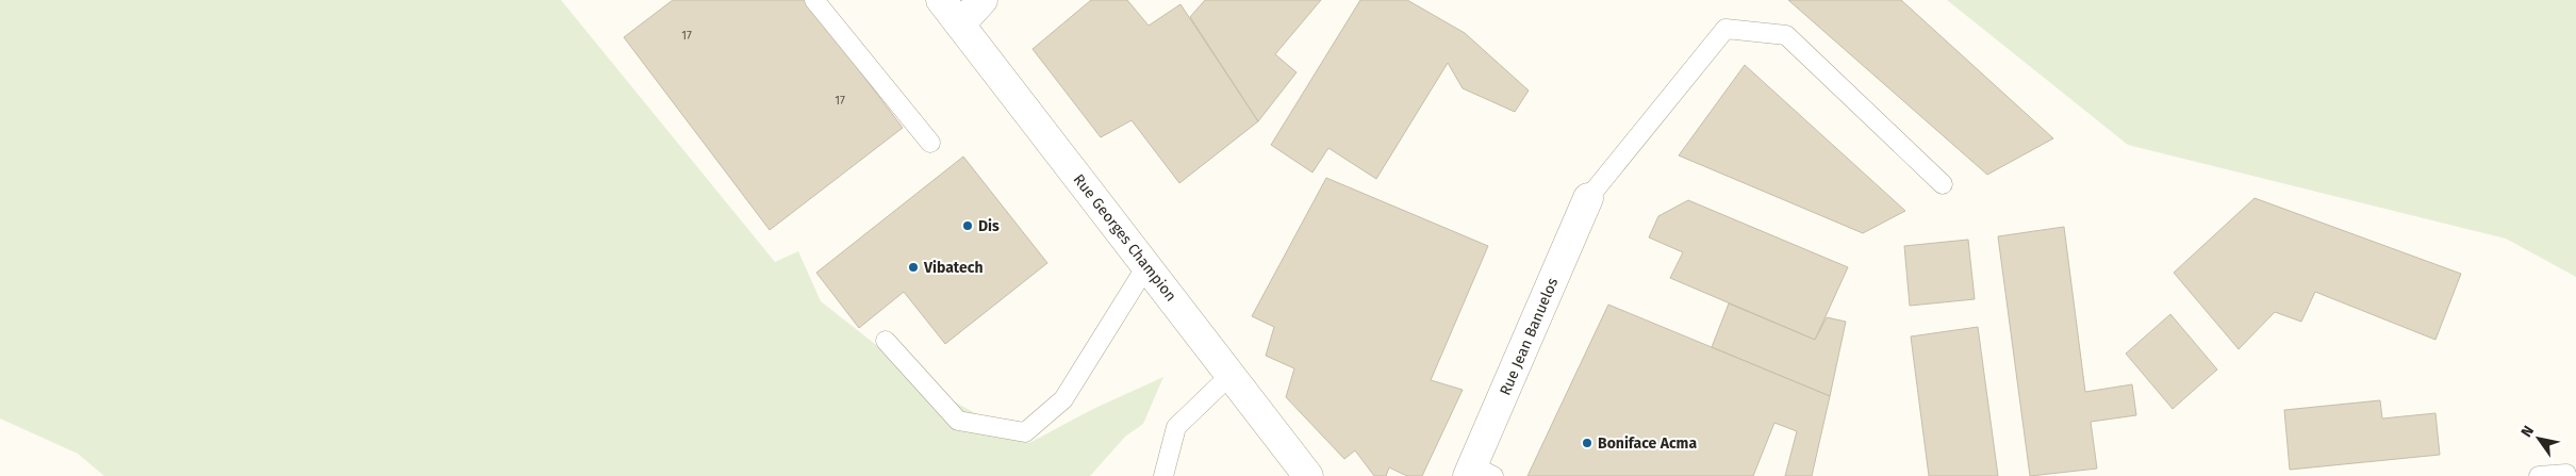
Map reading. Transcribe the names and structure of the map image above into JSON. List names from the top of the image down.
{
  "streets": {
    "street": ["Rue Georges Champion", "Rue Jean Banuelos"]
  },
  "places": ["Dis", "Vibatech", "Boniface Acma"],
  "house_numbers": ["17", "17"],
  "north": "top left"
}
